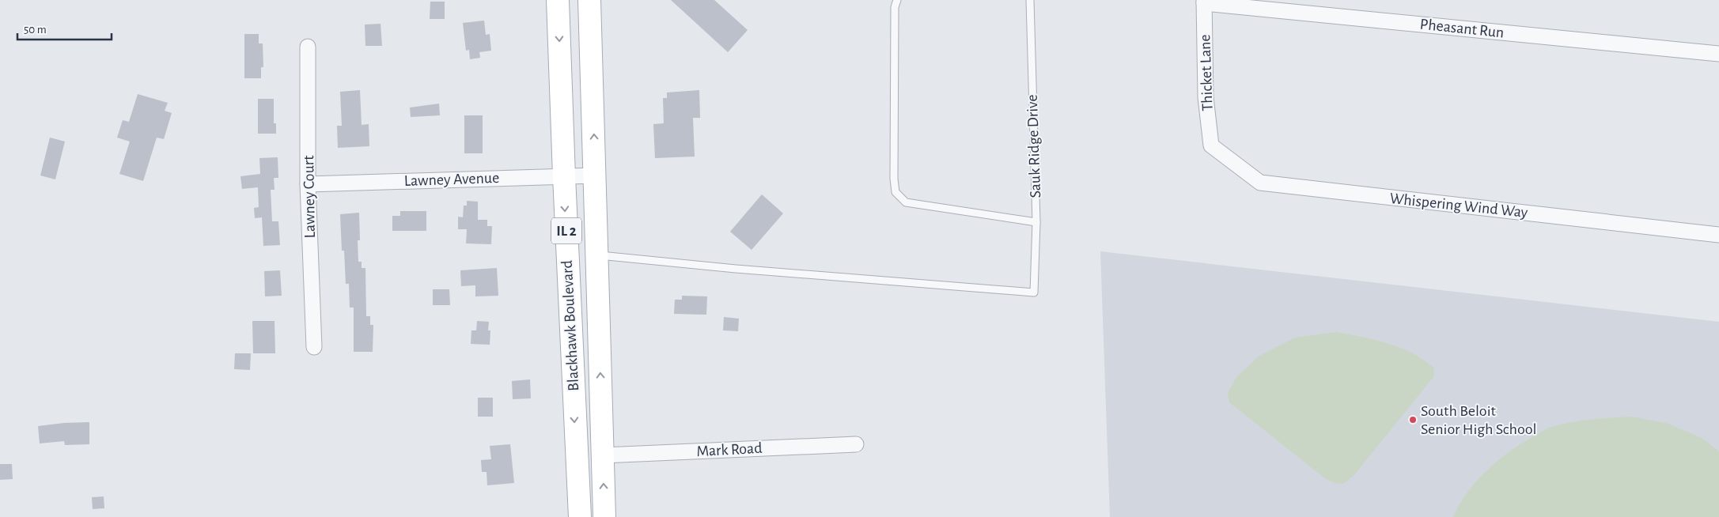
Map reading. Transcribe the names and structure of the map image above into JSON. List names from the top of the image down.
{
  "streets": {
    "main road": ["IL 2", "Blackhawk Boulevard"],
    "street": [
      "Pheasant Run",
      "Thicket Lane",
      "Lawney Avenue",
      "Lawney Court",
      "Whispering Wind Way",
      "Mark Road"
    ],
    "lane": ["Sauk Ridge Drive"]
  },
  "crossings": [
    ["Pheasant Run", "Thicket Lane"],
    ["Thicket Lane", "Whispering Wind Way"],
    ["Sauk Ridge Drive", "Blackhawk Boulevard"],
    ["Lawney Avenue", "Lawney Court"],
    ["Lawney Avenue", "Blackhawk Boulevard"],
    ["IL 2", "Blackhawk Boulevard"],
    ["IL 2", "Mark Road"],
    ["Blackhawk Boulevard", "Mark Road"]
  ],
  "places": ["South Beloit Senior High School"],
  "scale_bar": "50 m"
}
